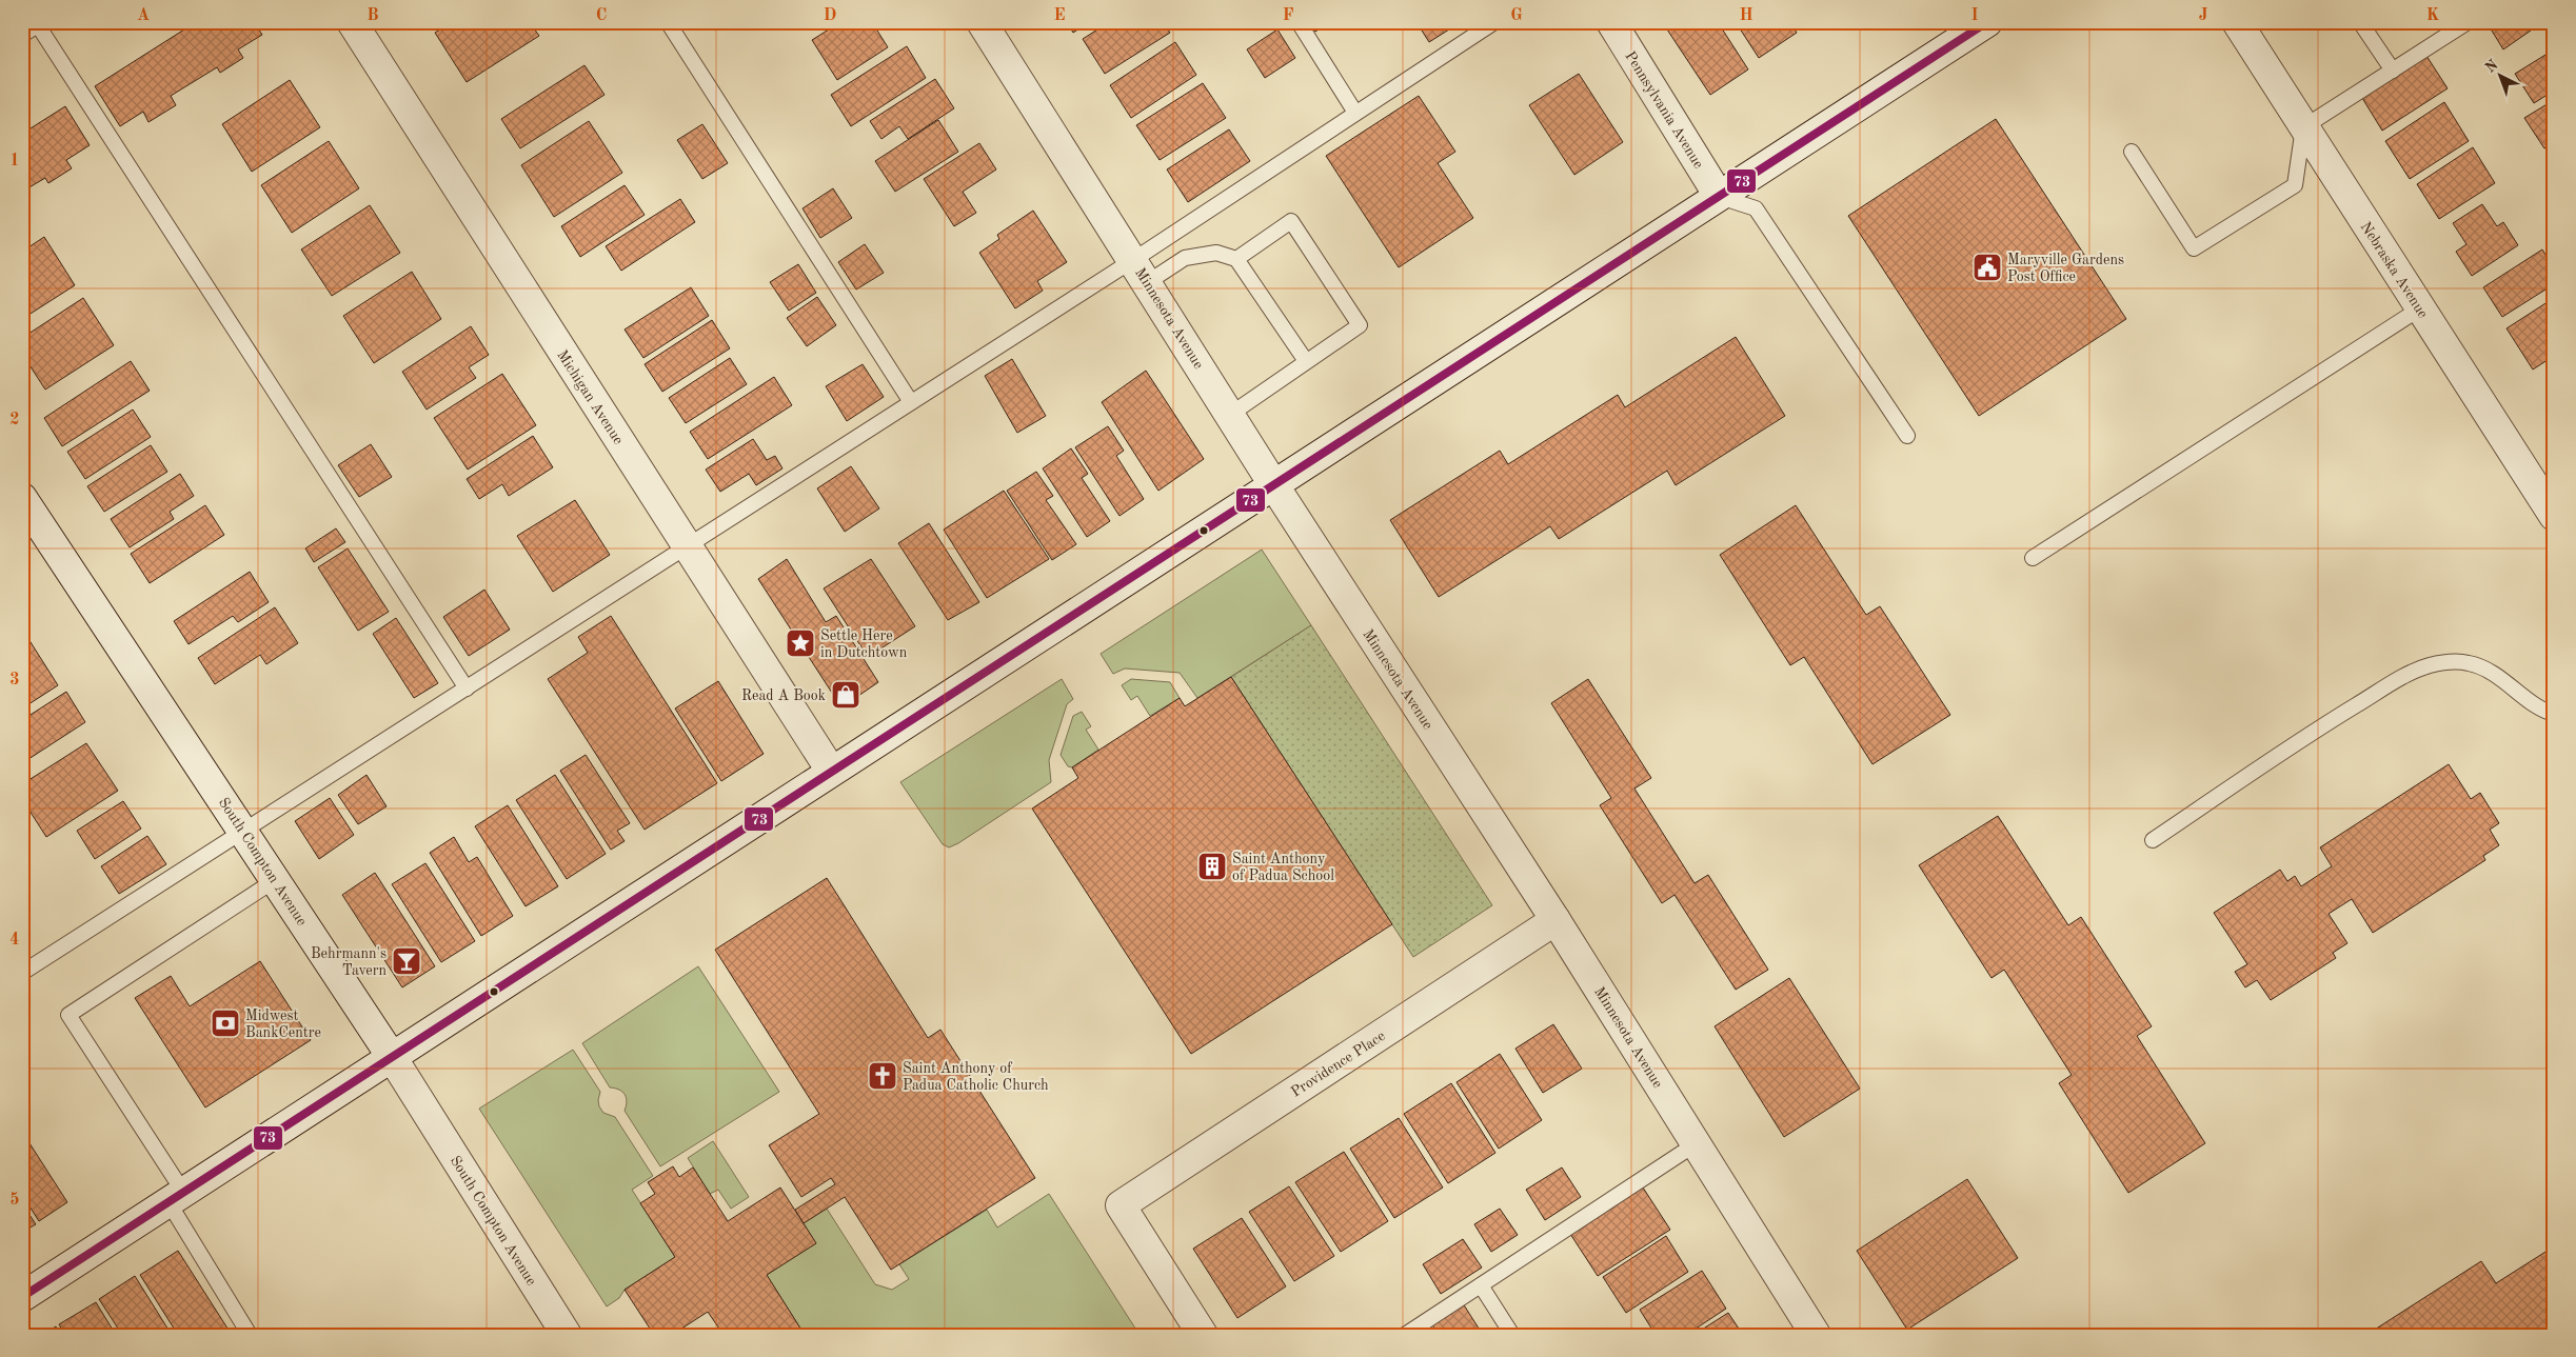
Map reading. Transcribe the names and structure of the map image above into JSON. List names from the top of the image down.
{
  "streets": {
    "street": [
      "Pennsylvania Avenue",
      "Nebraska Avenue",
      "Minnesota Avenue",
      "Michigan Avenue",
      "South Compton Avenue",
      "Providence Place"
    ]
  },
  "crossings": [
    ["Minnesota Avenue", "Providence Place"]
  ],
  "places": {
    "public building": ["Maryville Gardens Post Office"],
    "place": ["Settle Here in Dutchtown"],
    "shop": ["Read A Book"],
    "building": ["Saint Anthony of Padua School"],
    "bar": ["Behrmann's Tavern"],
    "bank": ["Midwest BankCentre"],
    "church": ["Saint Anthony of Padua Catholic Church"]
  },
  "lines": ["transit line 73"],
  "north": "top left",
  "grid": {
    "columns": [
      "A",
      "B",
      "C",
      "D",
      "E",
      "F",
      "G",
      "H",
      "I",
      "J",
      "K"
    ],
    "rows": [
      "1",
      "2",
      "3",
      "4",
      "5"
    ]
  }
}
